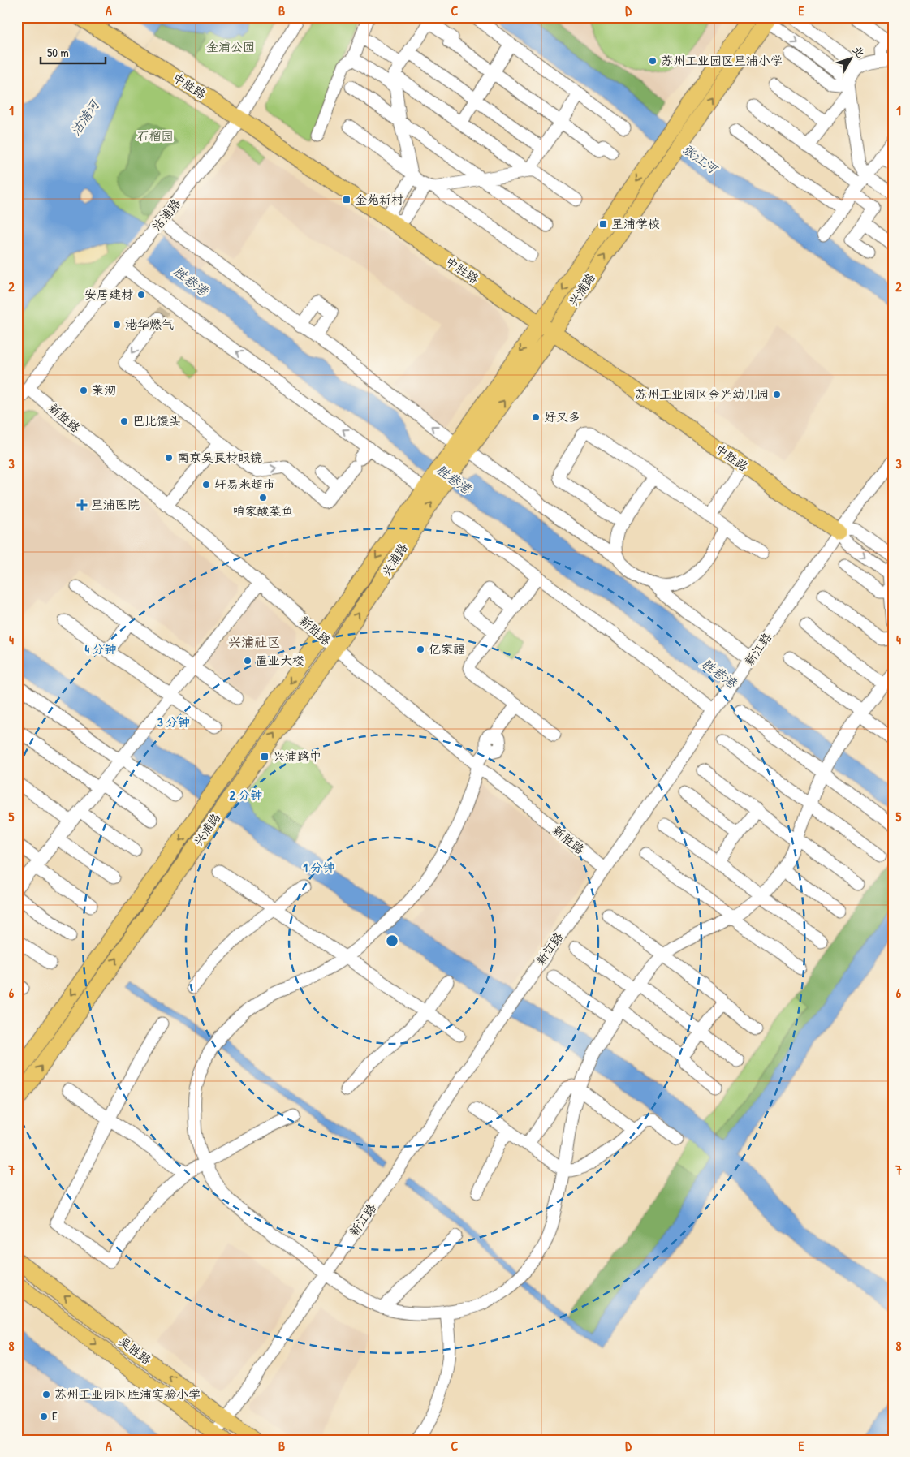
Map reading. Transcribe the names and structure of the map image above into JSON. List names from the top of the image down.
{
  "streets": {
    "main road": ["中胜路", "兴浦路", "吴胜路"],
    "street": ["沽浦路", "新胜路", "新江路"]
  },
  "crossings": [
    ["中胜路", "沽浦路"],
    ["中胜路", "兴浦路"],
    ["中胜路", "新江路"],
    ["沽浦路", "新胜路"],
    ["兴浦路", "新胜路"],
    ["新胜路", "新江路"],
    ["新江路", "吴胜路"]
  ],
  "districts": ["兴浦社区"],
  "water": ["沽浦河", "张江河", "胜巷港"],
  "parks": ["金浦公园", "石榴园"],
  "places": {
    "other": [
      "苏州工业园区星浦小学",
      "安居建材",
      "港华燃气",
      "茉沏",
      "苏州工业园区金光幼儿园",
      "好又多",
      "巴比馒头",
      "南京吴良材眼镜",
      "轩易米超市",
      "咱家酸菜鱼",
      "亿家福",
      "置业大楼",
      "苏州工业园区胜浦实验小学",
      "E"
    ],
    "transit": ["金苑新村", "星浦学校", "兴浦路中"],
    "health": ["星浦医院"]
  },
  "scale_bar": "50 m",
  "north": "top right",
  "grid": {
    "columns": [
      "A",
      "B",
      "C",
      "D",
      "E"
    ],
    "rows": [
      "1",
      "2",
      "3",
      "4",
      "5",
      "6",
      "7",
      "8"
    ]
  },
  "rings": [
    "4 分钟",
    "3 分钟",
    "2 分钟",
    "1 分钟"
  ]
}
